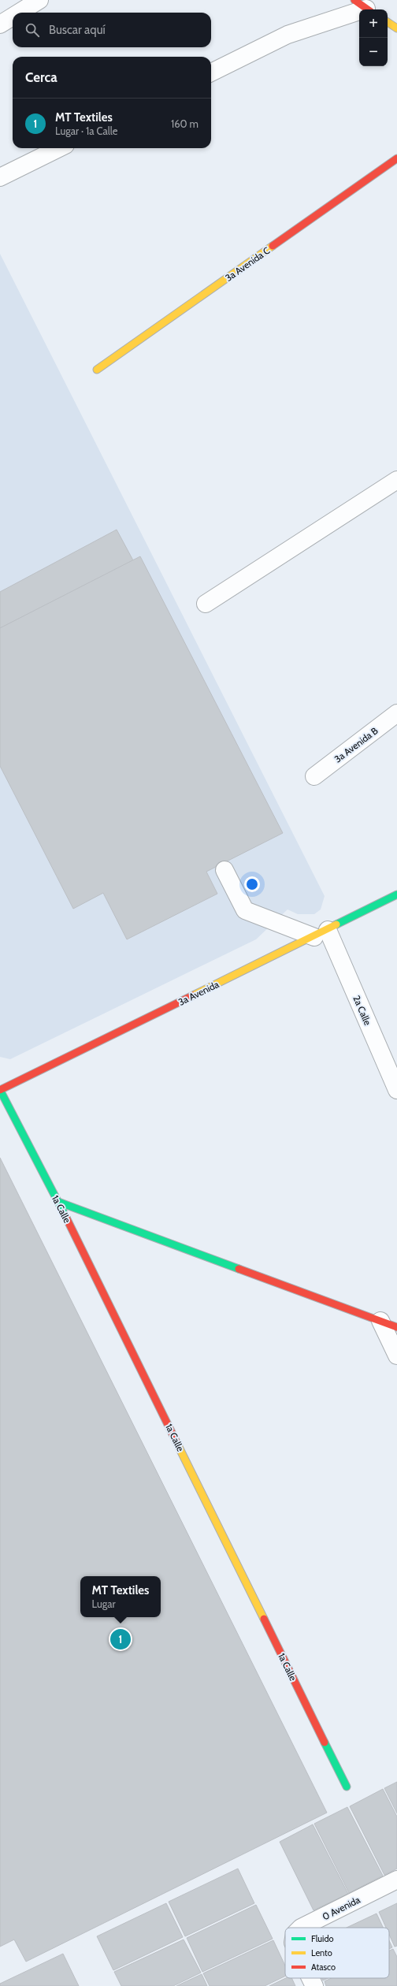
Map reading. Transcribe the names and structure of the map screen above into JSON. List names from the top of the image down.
{
  "streets": {
    "street": [
      "3a Avenida C",
      "3a Avenida B",
      "3a Avenida",
      "2a Calle",
      "1a Calle",
      "0 Avenida"
    ]
  },
  "crossings": [
    ["3a Avenida", "2a Calle"],
    ["3a Avenida", "1a Calle"]
  ],
  "legend": ["Fluido", "Lento", "Atasco"],
  "page": {
    "map_buttons": ["+", "−"],
    "search": "Buscar aquí",
    "heading": "Cerca",
    "list": [
      {
        "mark": "1",
        "name": "MT Textiles",
        "note": "Lugar · 1a Calle",
        "value": "160 m"
      }
    ],
    "popup": ["MT Textiles", "Lugar"],
    "pins": "1"
  }
}
